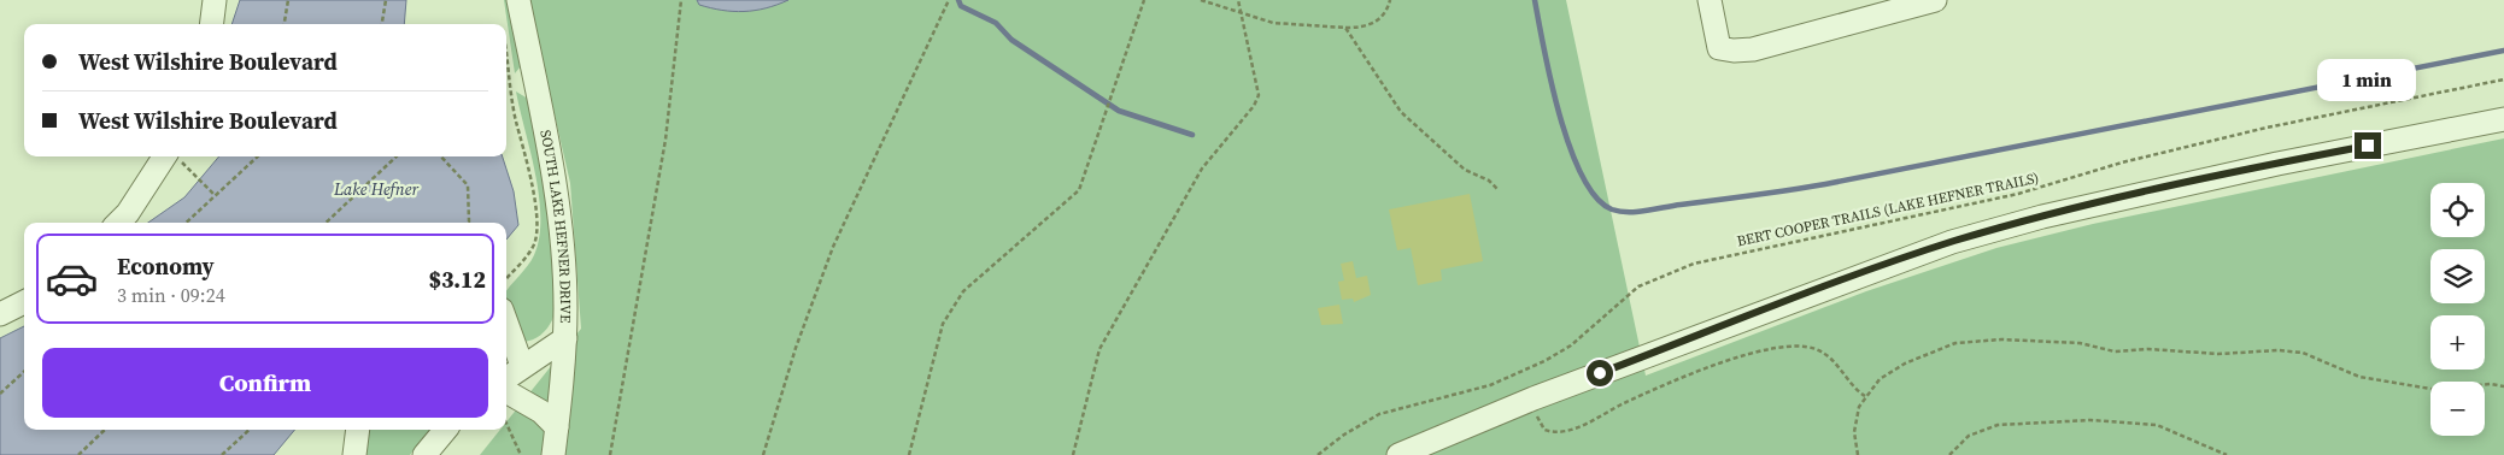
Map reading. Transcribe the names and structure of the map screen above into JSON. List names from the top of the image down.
{
  "streets": {
    "street": ["SOUTH LAKE HEFNER DRIVE"],
    "path": ["BERT COOPER TRAILS (LAKE HEFNER TRAILS)"]
  },
  "water": ["Lake Hefner"],
  "page": {
    "banner": ["West Wilshire Boulevard", "West Wilshire Boulevard"],
    "bubble": "1 min",
    "map_buttons": ["+", "−"],
    "list": [
      {
        "name": "Economy",
        "note": "3 min · 09:24",
        "value": "$3.12"
      }
    ],
    "buttons": "Confirm"
  }
}
